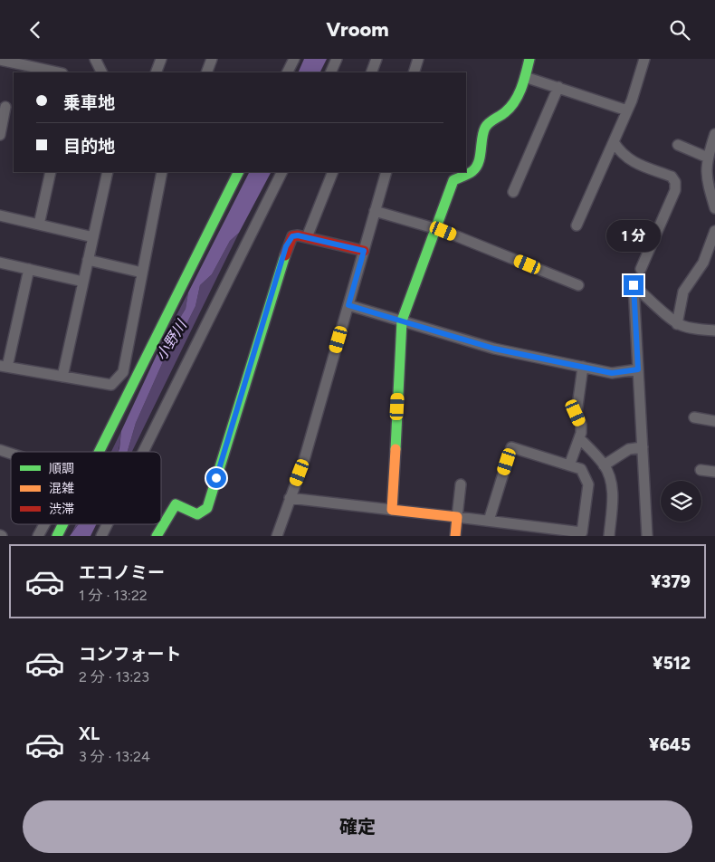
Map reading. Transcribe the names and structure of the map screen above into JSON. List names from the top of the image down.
{
  "water": ["小野川"],
  "legend": ["順調", "混雑", "渋滞"],
  "page": {
    "header": "Vroom",
    "banner": ["乗車地", "目的地"],
    "bubble": "1 分",
    "list": [
      {
        "name": "エコノミー",
        "note": "1 分 · 13:22",
        "value": "¥379"
      },
      {
        "name": "コンフォート",
        "note": "2 分 · 13:23",
        "value": "¥512"
      },
      {
        "name": "XL",
        "note": "3 分 · 13:24",
        "value": "¥645"
      }
    ],
    "buttons": "確定"
  }
}
